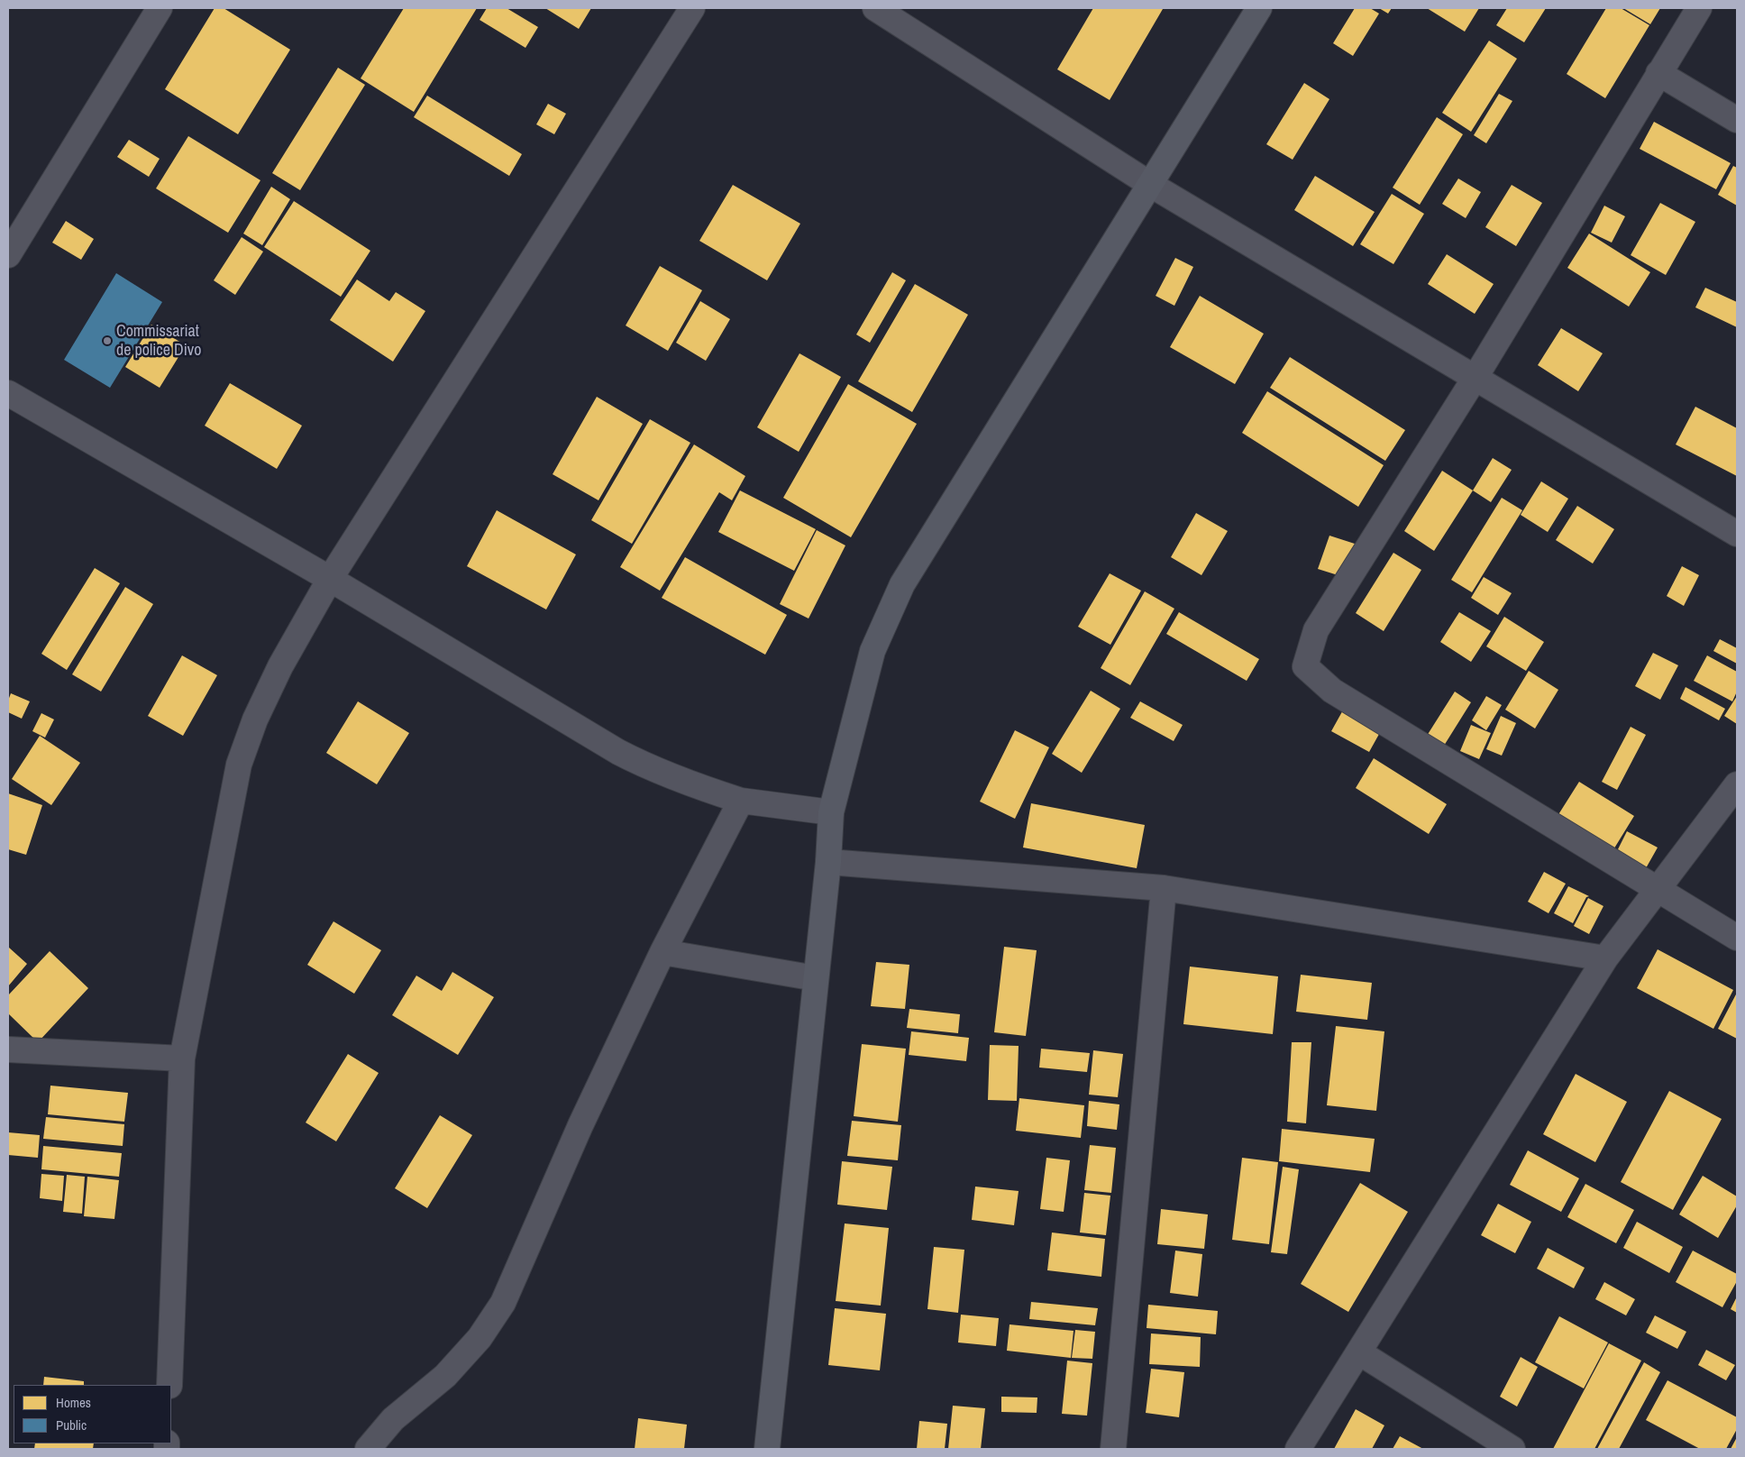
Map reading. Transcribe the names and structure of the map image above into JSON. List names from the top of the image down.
{
  "places": ["Commissariat de police Divo"],
  "legend": ["Homes", "Public"]
}
